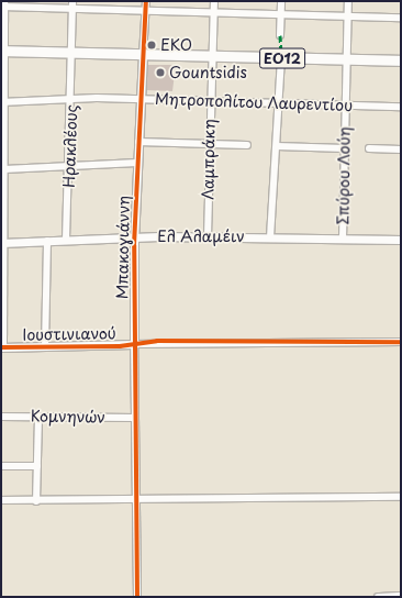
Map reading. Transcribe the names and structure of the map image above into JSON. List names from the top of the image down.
{
  "streets": {
    "main road": ["ΕΟ12"],
    "street": [
      "Μητροπολίτου Λαυρεντίου",
      "Ηρακλέους",
      "Λαμπράκη",
      "Σπύρου Λούη",
      "Ελ Αλαμέιν",
      "Μπακογιάννη",
      "Ιουστινιανού",
      "Κομνηνών"
    ]
  },
  "crossings": [
    ["ΕΟ12", "Ηρακλέους"],
    ["ΕΟ12", "Λαμπράκη"],
    ["ΕΟ12", "Σπύρου Λούη"],
    ["ΕΟ12", "Μπακογιάννη"],
    ["Μητροπολίτου Λαυρεντίου", "Ηρακλέους"],
    ["Μητροπολίτου Λαυρεντίου", "Λαμπράκη"],
    ["Μητροπολίτου Λαυρεντίου", "Σπύρου Λούη"],
    ["Μητροπολίτου Λαυρεντίου", "Μπακογιάννη"],
    ["Ηρακλέους", "Ελ Αλαμέιν"],
    ["Λαμπράκη", "Ελ Αλαμέιν"],
    ["Σπύρου Λούη", "Ελ Αλαμέιν"],
    ["Ελ Αλαμέιν", "Μπακογιάννη"],
    ["Μπακογιάννη", "Ιουστινιανού"],
    ["Μπακογιάννη", "Κομνηνών"]
  ],
  "places": ["EKO", "Gountsidis"]
}
